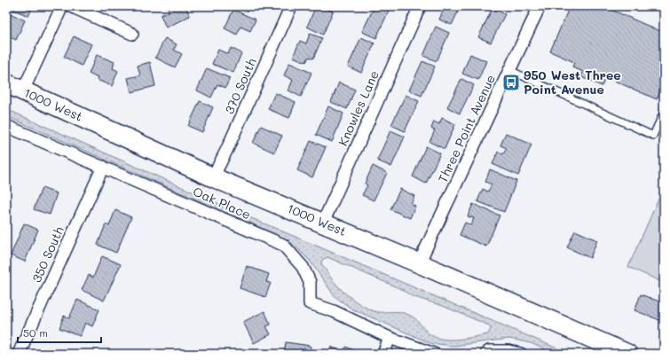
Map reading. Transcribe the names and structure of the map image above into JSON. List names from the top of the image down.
{
  "streets": {
    "main road": ["1000 West"],
    "street": [
      "370 South",
      "Knowles Lane",
      "Three Point Avenue",
      "Oak Place",
      "350 South"
    ]
  },
  "crossings": [
    ["370 South", "1000 West"],
    ["1000 West", "Knowles Lane"],
    ["1000 West", "Three Point Avenue"],
    ["Oak Place", "350 South"]
  ],
  "places": {
    "bus stop": ["950 West Three Point Avenue"]
  },
  "scale_bar": "50 m"
}
